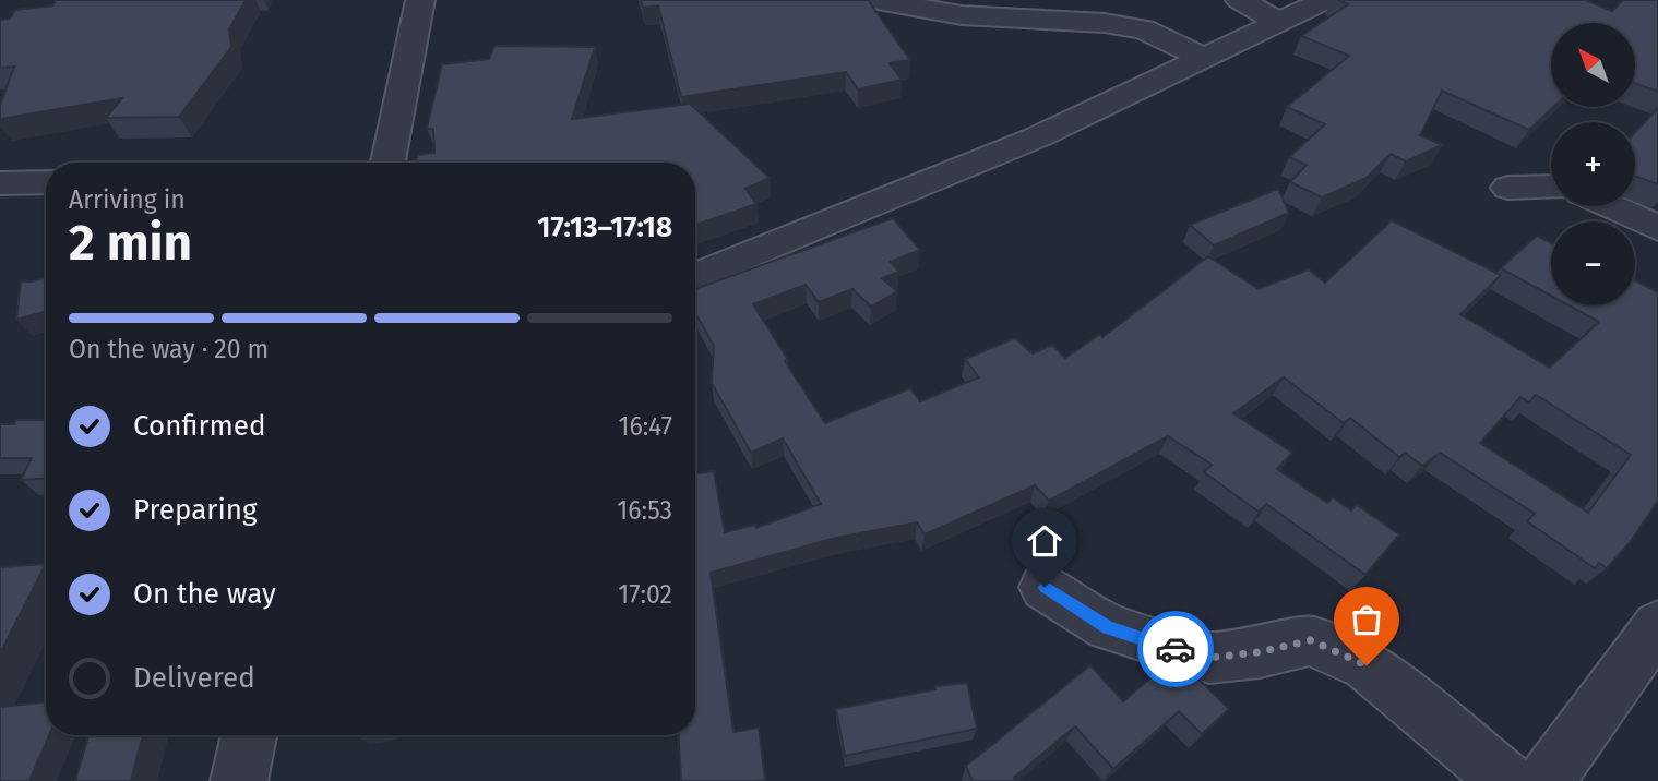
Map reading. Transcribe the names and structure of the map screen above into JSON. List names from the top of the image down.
{
  "north": "top left",
  "page": {
    "map_buttons": ["+", "−"],
    "heading": ["2 min", "Arriving in", "17:13–17:18"],
    "bar": "On the way · 20 m",
    "list": [
      ["Confirmed", "16:47"],
      ["Preparing", "16:53"],
      ["On the way", "17:02"],
      "Delivered"
    ]
  }
}
